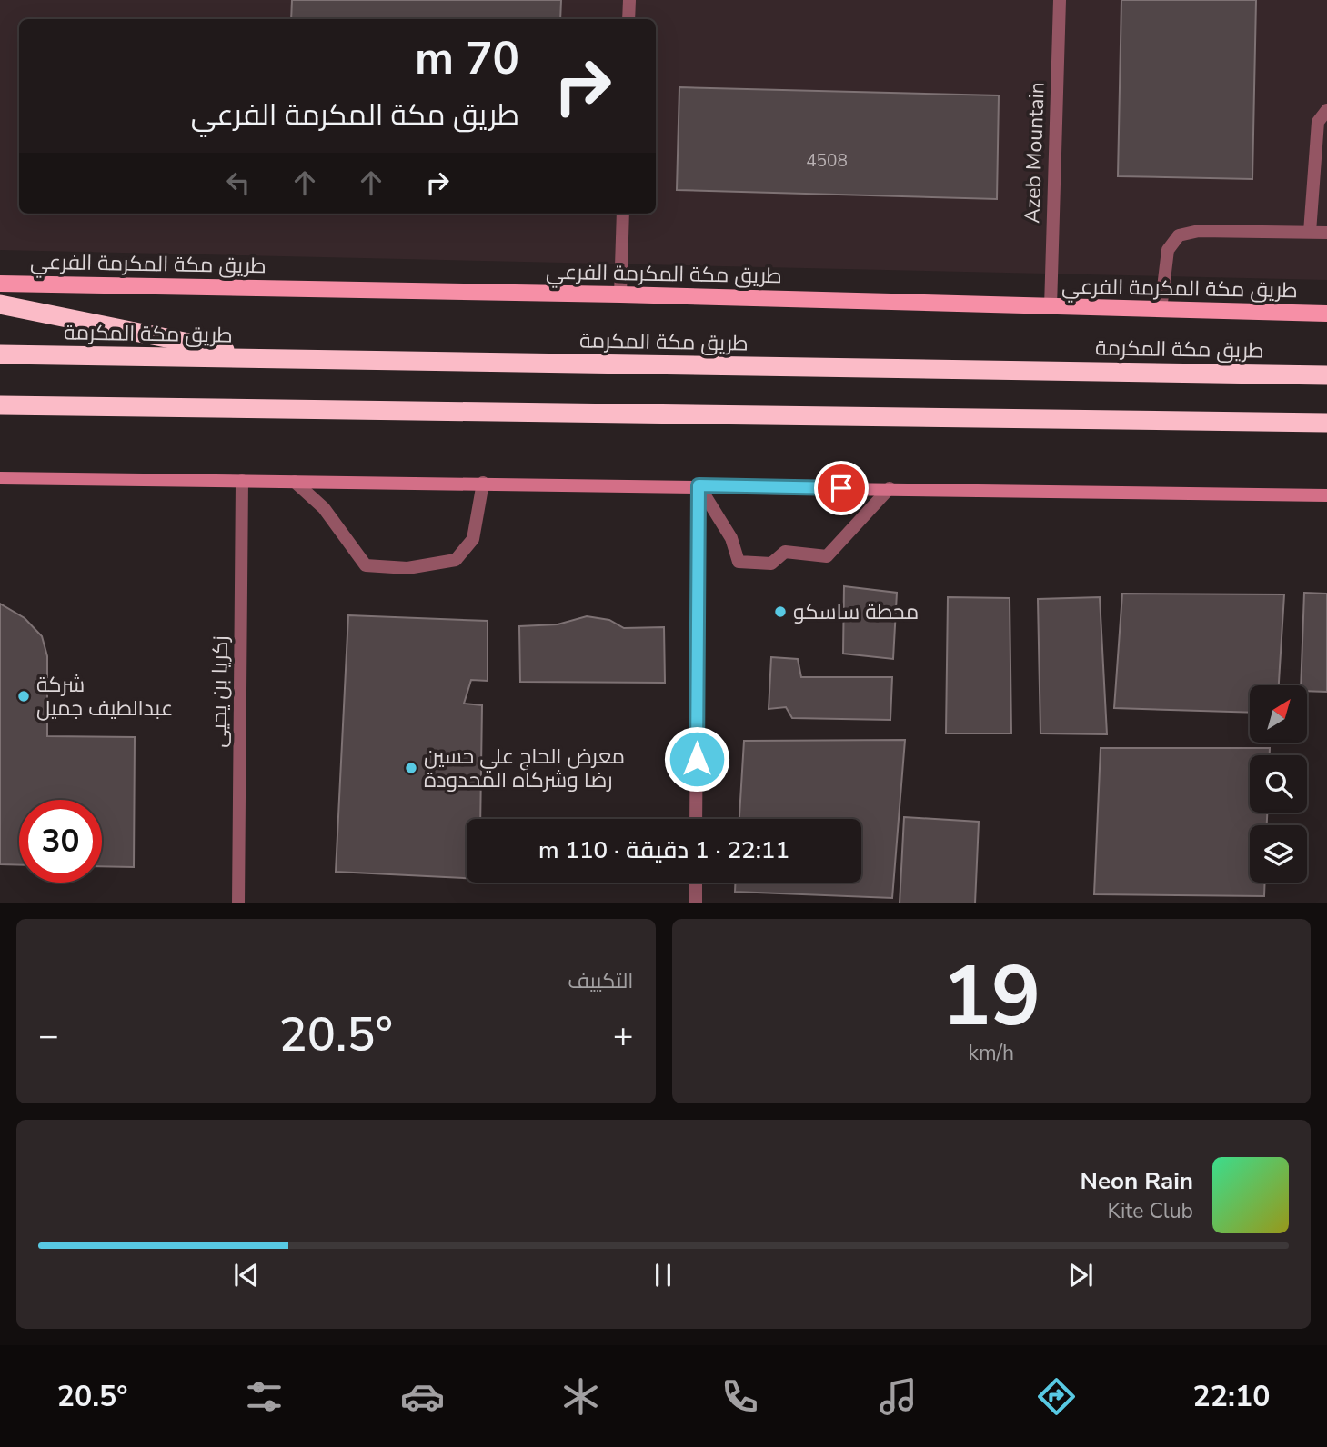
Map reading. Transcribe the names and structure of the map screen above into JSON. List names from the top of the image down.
{
  "streets": {
    "highway": ["طريق مكة المكرمة"],
    "main road": ["طريق مكة المكرمة الفرعي"],
    "street": ["Azeb Mountain", "زكريا بن يحيى"]
  },
  "crossings": [
    ["Azeb Mountain", "طريق مكة المكرمة الفرعي"]
  ],
  "places": ["محطة ساسكو", "شركة عبدالطيف جميل", "معرض الحاج علي حسين رضا وشركاه المحدودة"],
  "house_numbers": ["4508"],
  "north": "top right",
  "page": {
    "turn": ["70 m", "طريق مكة المكرمة الفرعي"],
    "limit": "30",
    "trip": "22:11 · 1 دقيقة · 110 m",
    "tile": [
      ["19", "km/h"],
      "التكييف"
    ],
    "heat": ["−", "20.5°", "+"],
    "song": ["Neon Rain", "Kite Club"],
    "tabs": ["22:10", "20.5°"]
  }
}
